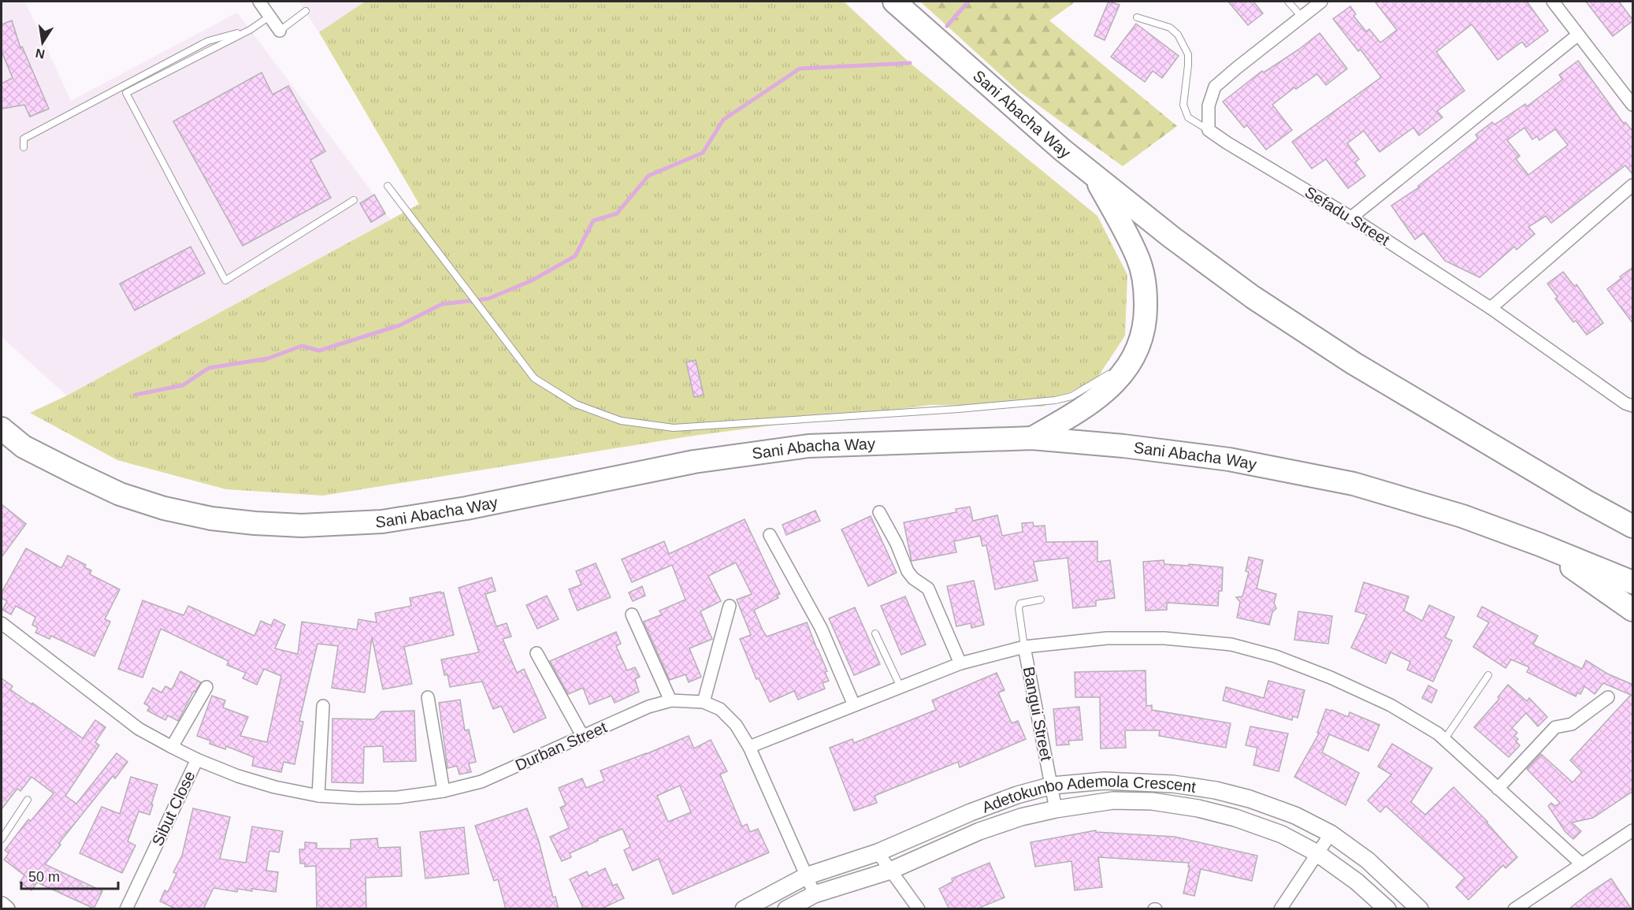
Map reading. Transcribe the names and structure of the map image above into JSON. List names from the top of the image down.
{
  "streets": {
    "highway": ["Sani Abacha Way"],
    "main road": ["Adetokunbo Ademola Crescent"],
    "street": [
      "Sefadu Street",
      "Bangui Street",
      "Durban Street",
      "Sibut Close"
    ]
  },
  "crossings": [
    ["Bangui Street", "Adetokunbo Ademola Crescent"],
    ["Durban Street", "Adetokunbo Ademola Crescent"],
    ["Durban Street", "Sibut Close"]
  ],
  "scale_bar": "50 m",
  "north": "bottom"
}
